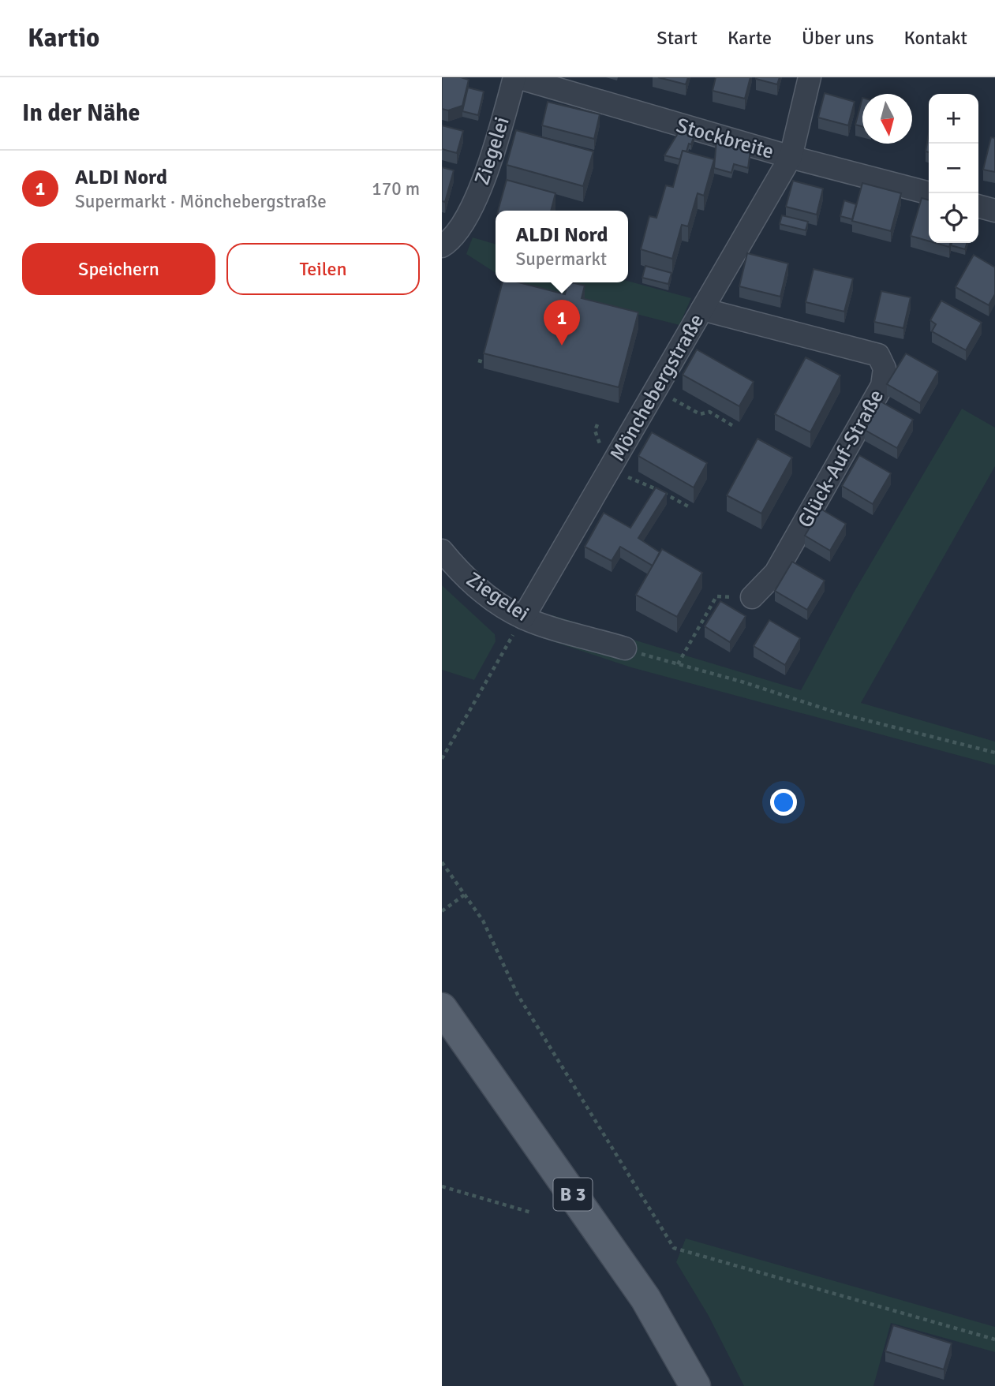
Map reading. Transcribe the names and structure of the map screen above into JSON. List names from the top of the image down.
{
  "streets": {
    "main road": ["B 3"],
    "street": [
      "Stockbreite",
      "Ziegelei",
      "Mönchebergstraße",
      "Glück-Auf-Straße"
    ]
  },
  "crossings": [
    ["Stockbreite", "Ziegelei"],
    ["Stockbreite", "Mönchebergstraße"],
    ["Ziegelei", "Mönchebergstraße"],
    ["Mönchebergstraße", "Glück-Auf-Straße"]
  ],
  "north": "bottom",
  "page": {
    "header": "Kartio",
    "nav": [
      "Start",
      "Karte",
      "Über uns",
      "Kontakt"
    ],
    "heading": "In der Nähe",
    "map_buttons": ["+", "−"],
    "list": [
      {
        "mark": "1",
        "name": "ALDI Nord",
        "note": "Supermarkt · Mönchebergstraße",
        "value": "170 m"
      }
    ],
    "popup": ["ALDI Nord", "Supermarkt"],
    "buttons": ["Speichern", "Teilen"],
    "pins": "1"
  }
}
